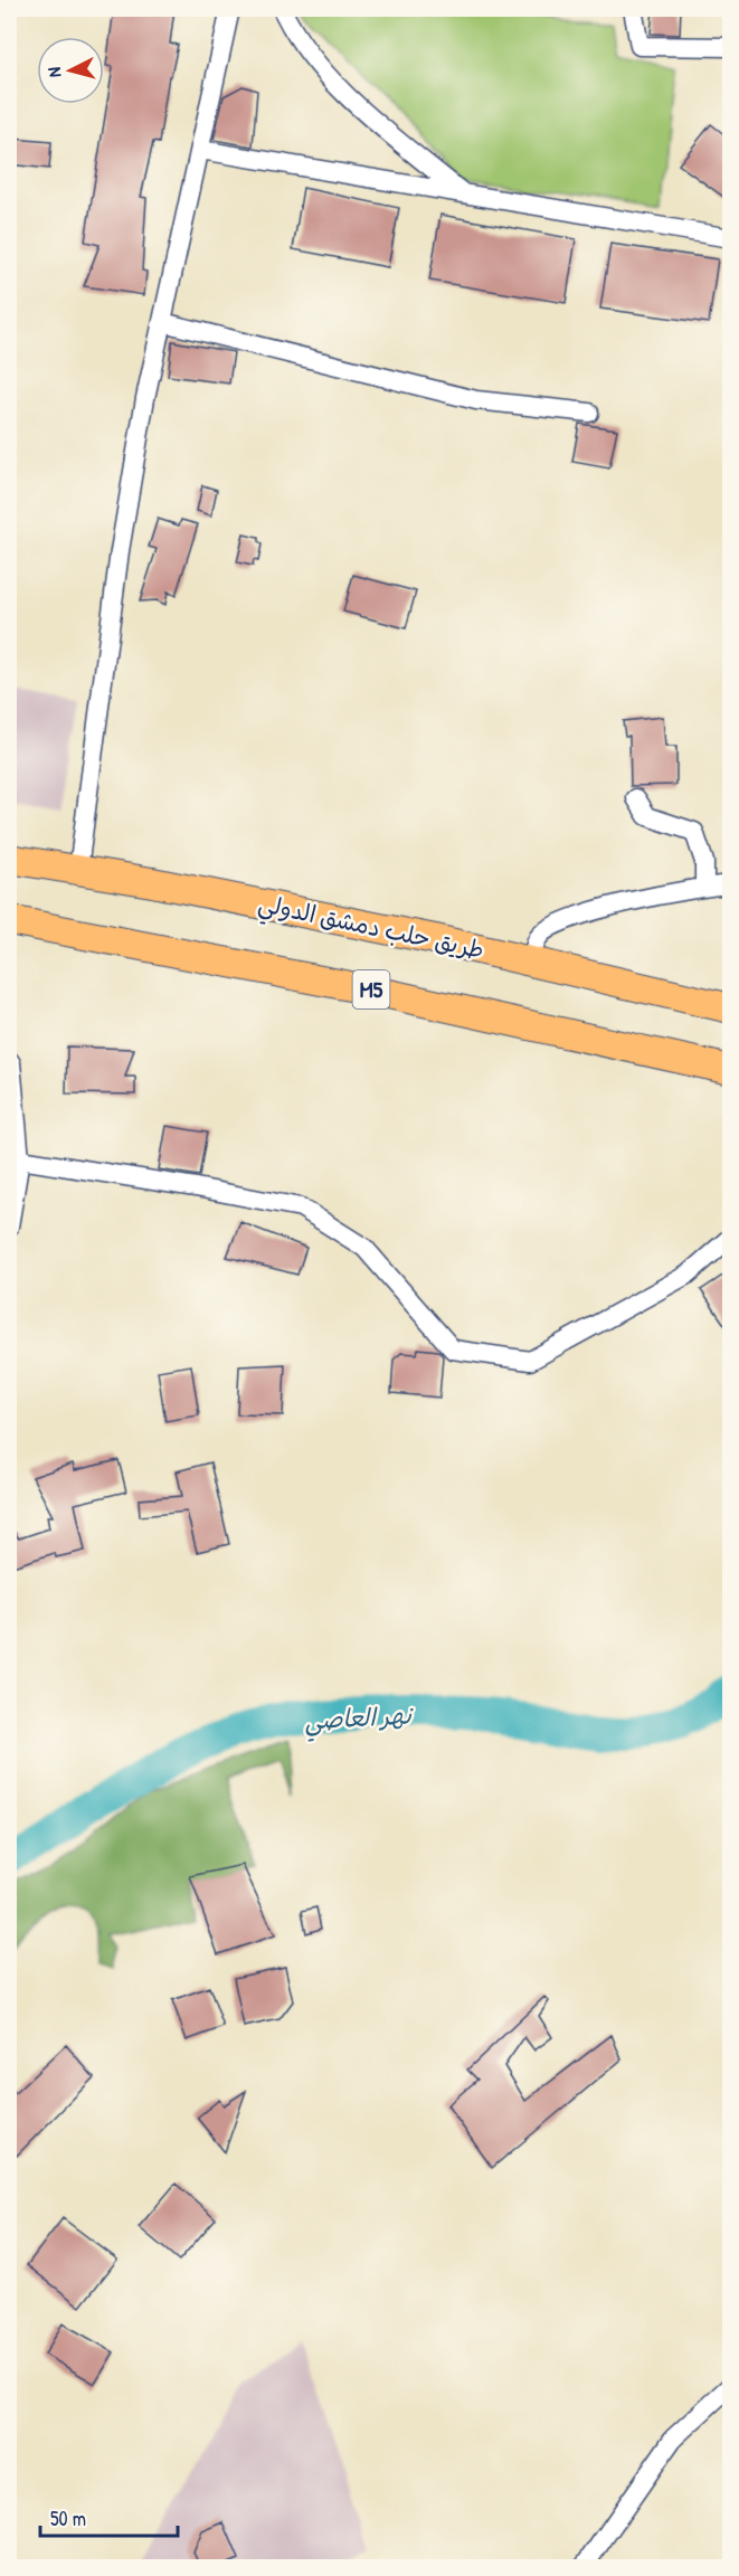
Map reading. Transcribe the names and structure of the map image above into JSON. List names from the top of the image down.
{
  "streets": {
    "highway": ["طريق حلب دمشق الدولي", "M5"]
  },
  "water": ["نهر العاصي"],
  "scale_bar": "50 m",
  "north": "left"
}
